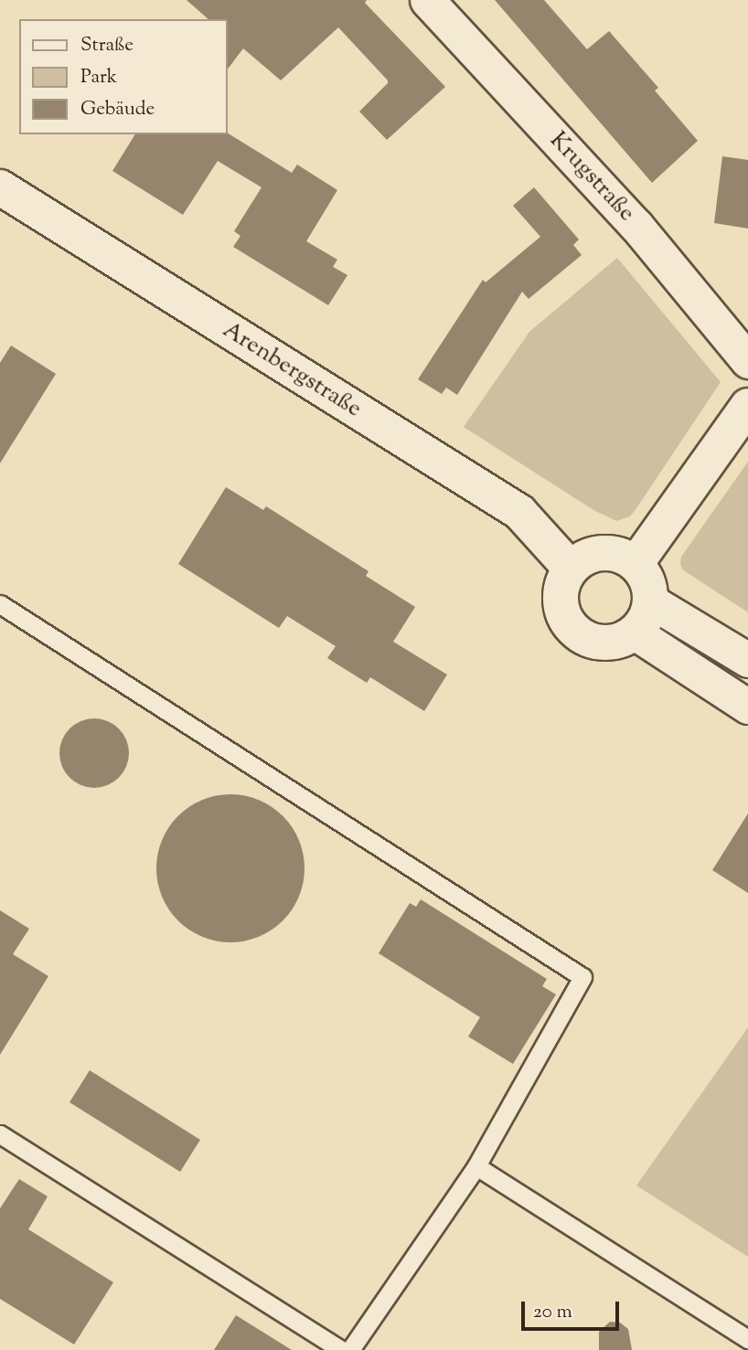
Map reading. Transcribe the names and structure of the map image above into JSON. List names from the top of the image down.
{
  "streets": {
    "street": ["Krugstraße", "Arenbergstraße"]
  },
  "legend": ["Straße", "Park", "Gebäude"],
  "scale_bar": "20 m"
}
